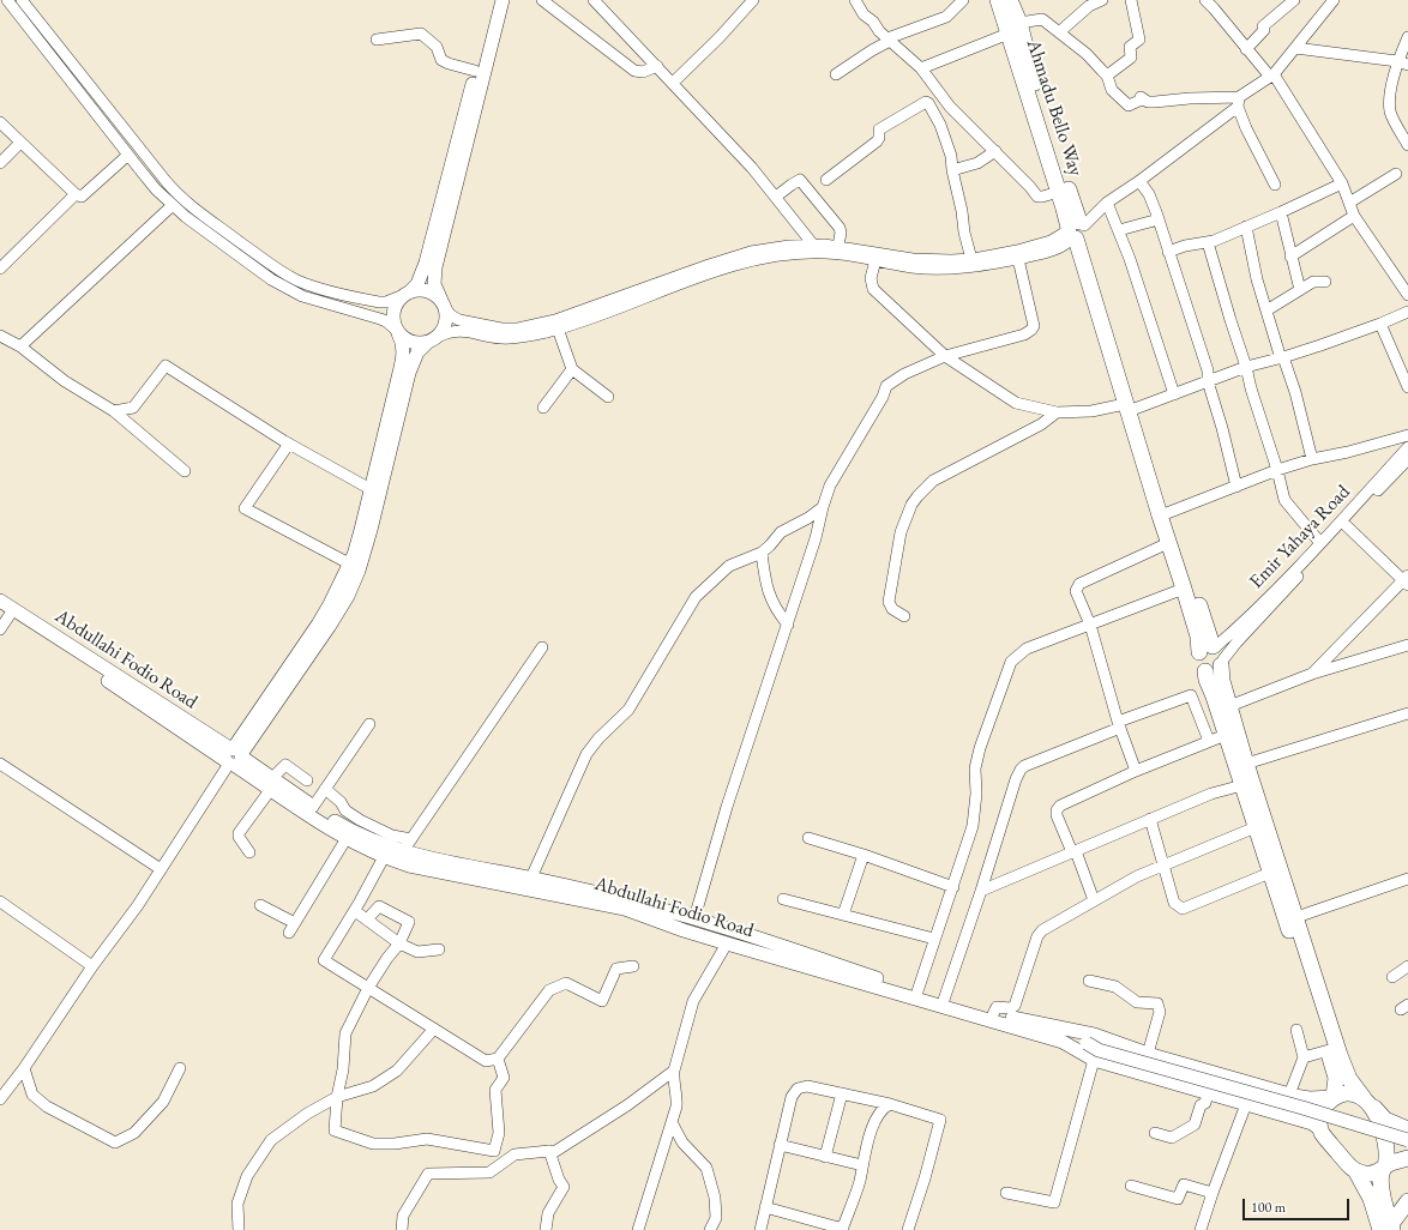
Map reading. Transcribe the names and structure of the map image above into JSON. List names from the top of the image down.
{
  "streets": {
    "highway": ["Ahmadu Bello Way"],
    "main road": ["Abdullahi Fodio Road"],
    "street": ["Emir Yahaya Road"]
  },
  "scale_bar": "100 m"
}
